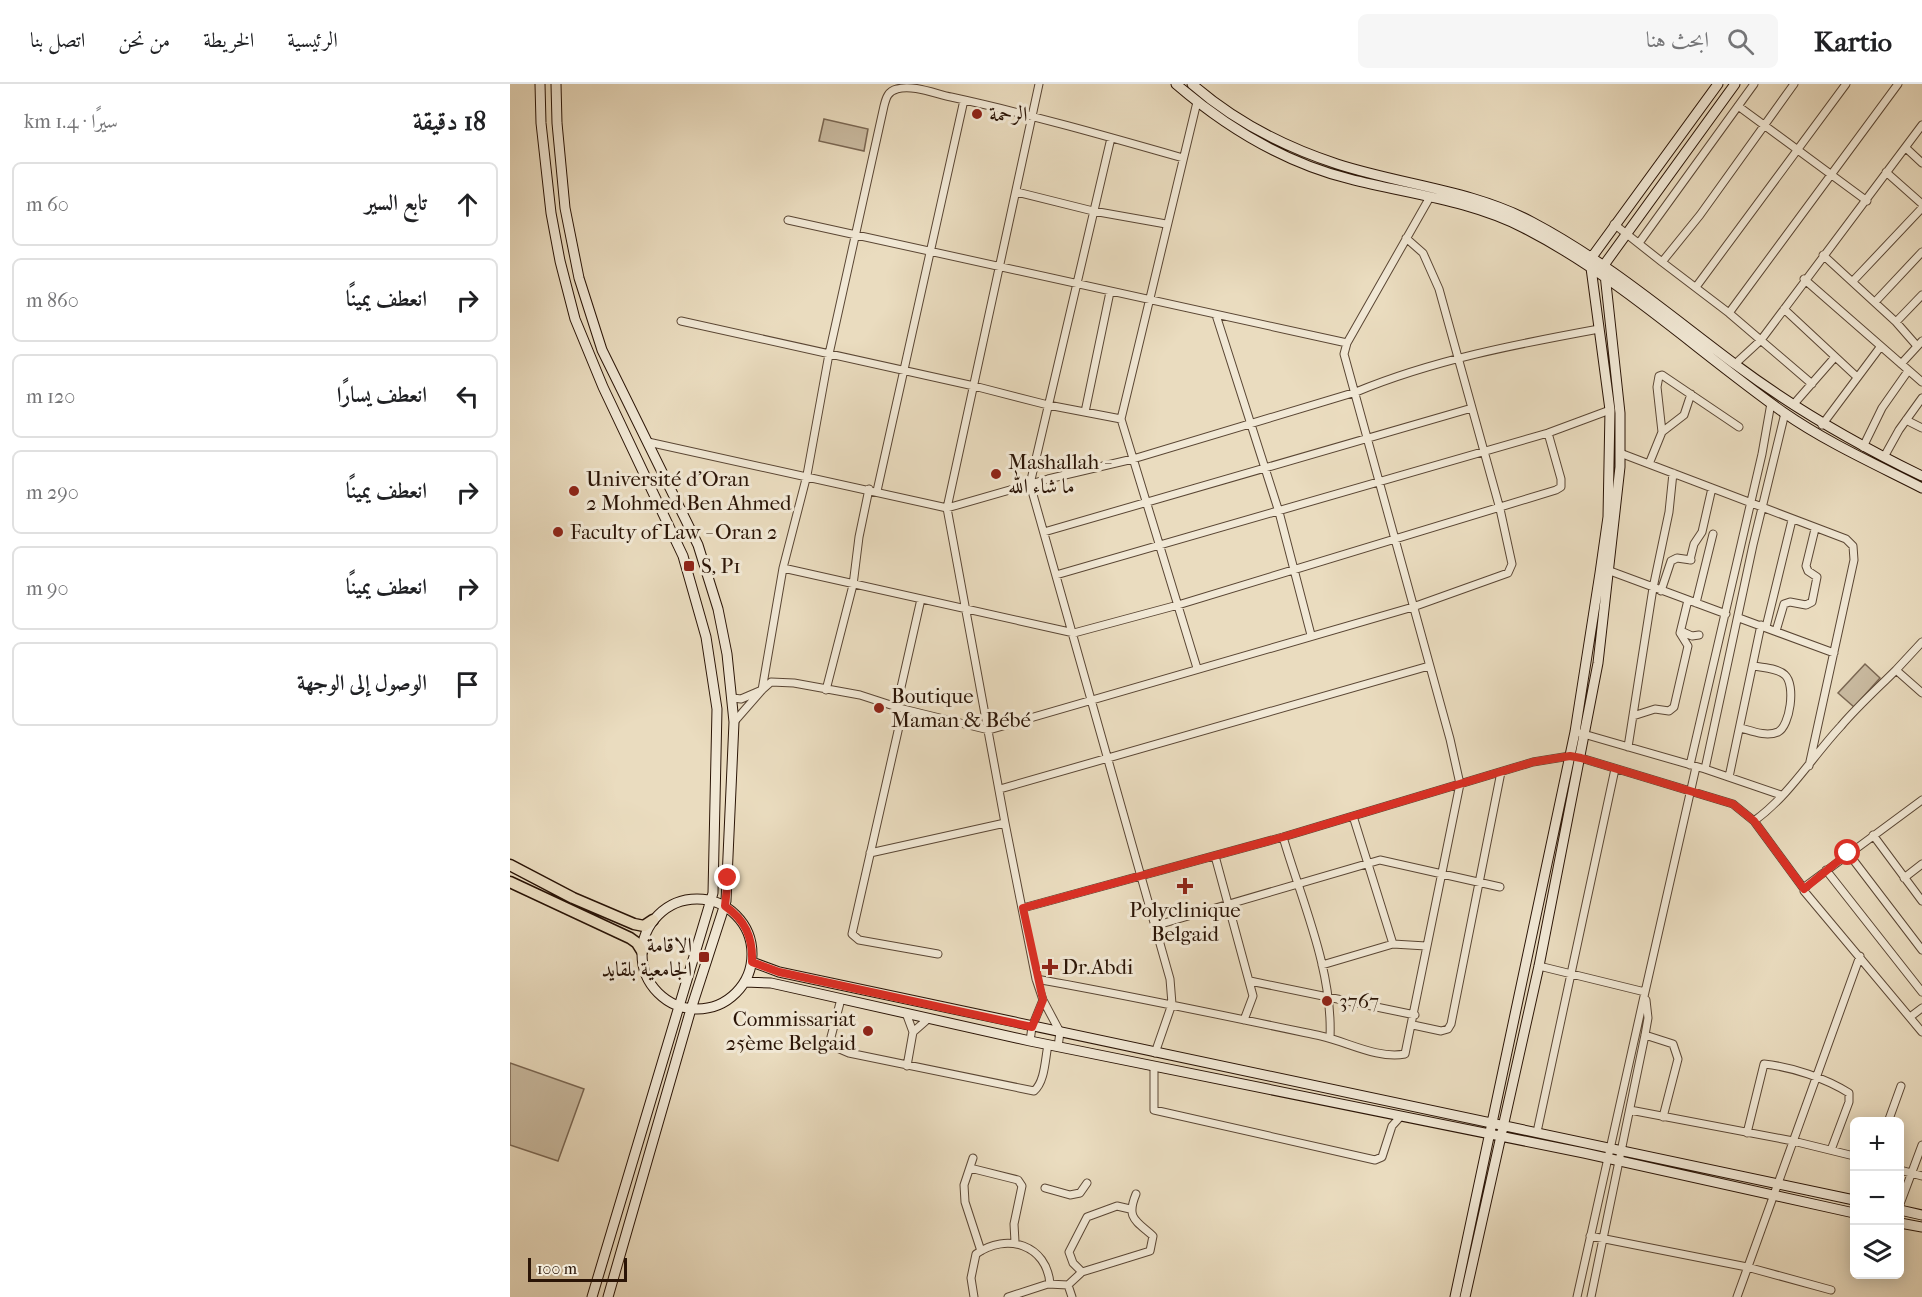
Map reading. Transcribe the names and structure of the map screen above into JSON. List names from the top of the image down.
{
  "places": {
    "other": [
      "الرحمة",
      "Mashallah - ما شاء الله",
      "Université d'Oran 2 Mohmed Ben Ahmed",
      "Faculty of Law - Oran 2",
      "Boutique Maman & Bébé",
      "3767",
      "Commissariat 25ème Belgaid"
    ],
    "transit": ["S, P1", "الاقامة الجامعية بلقايد"],
    "health": ["Polyclinique Belgaid", "Dr.Abdi"]
  },
  "scale_bar": "100 m",
  "page": {
    "header": "Kartio",
    "search": "ابحث هنا",
    "nav": [
      "الرئيسية",
      "الخريطة",
      "من نحن",
      "اتصل بنا"
    ],
    "heading": ["18 دقيقة", "سيرًا · 1.4 km"],
    "list": [
      ["تابع السير", "60 m"],
      ["انعطف يمينًا", "860 m"],
      ["انعطف يسارًا", "120 m"],
      ["انعطف يمينًا", "290 m"],
      ["انعطف يمينًا", "90 m"],
      "الوصول إلى الوجهة"
    ],
    "map_buttons": ["+", "−"],
    "scale": "100 m"
  }
}
